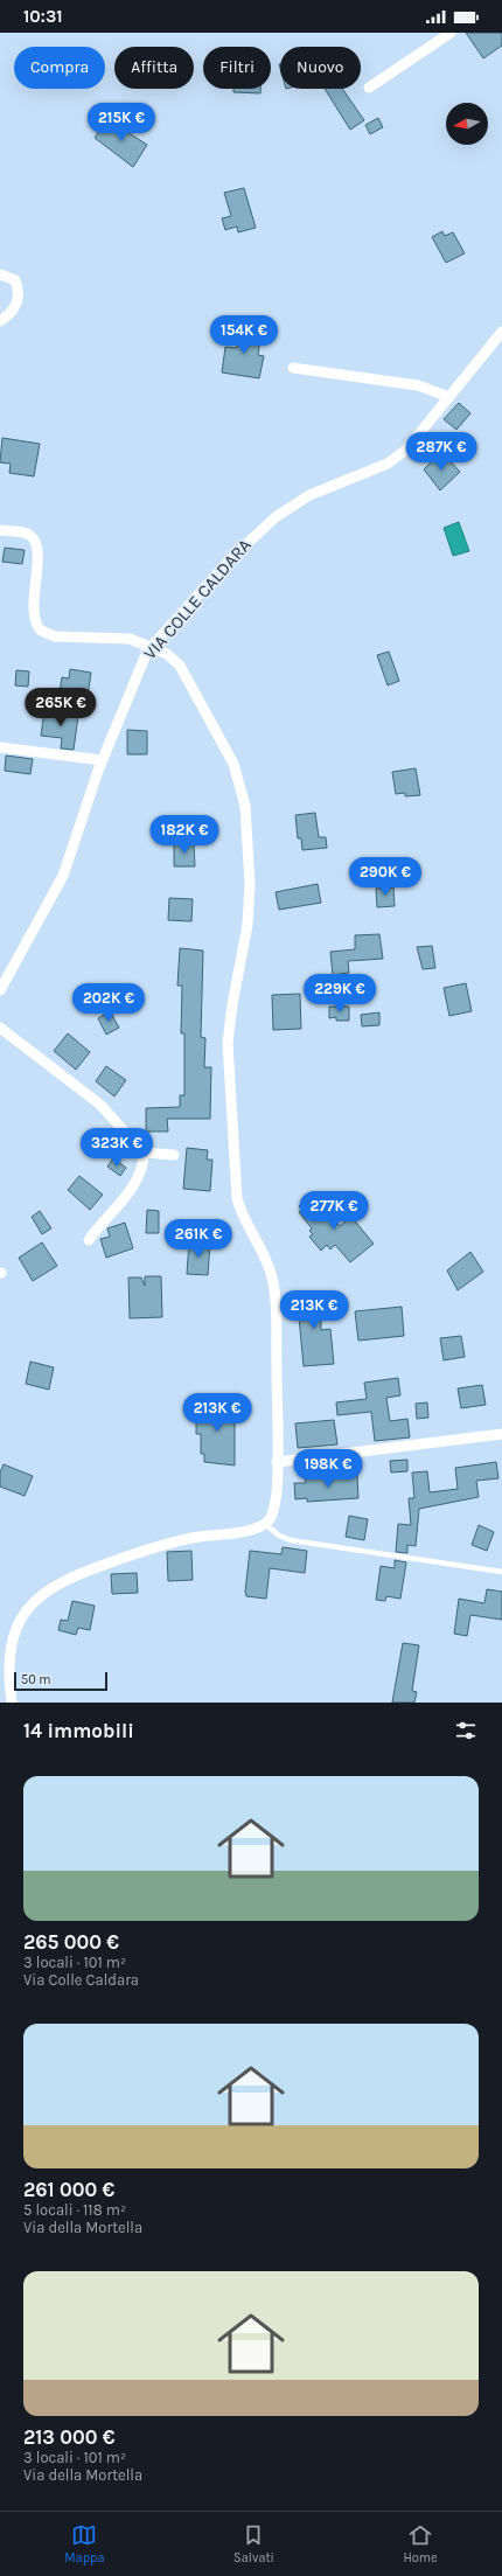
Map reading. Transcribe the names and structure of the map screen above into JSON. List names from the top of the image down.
{
  "streets": {
    "street": ["VIA COLLE CALDARA"]
  },
  "scale_bar": "50 m",
  "north": "left",
  "page": {
    "status": "10:31",
    "chip": [
      "Compra",
      "Affitta",
      "Filtri",
      "Nuovo"
    ],
    "price": [
      "215K €",
      "154K €",
      "287K €",
      "265K €",
      "182K €",
      "290K €",
      "229K €",
      "202K €",
      "323K €",
      "277K €",
      "261K €",
      "213K €",
      "213K €",
      "198K €"
    ],
    "scale": "50 m",
    "heading": "14 immobili",
    "list": [
      {
        "name": "265 000 €",
        "note": "3 locali · 101 m² · Via Colle Caldara"
      },
      {
        "name": "261 000 €",
        "note": "5 locali · 118 m² · Via della Mortella"
      },
      {
        "name": "213 000 €",
        "note": "3 locali · 101 m² · Via della Mortella"
      }
    ],
    "tabs": ["Mappa", "Salvati", "Home"]
  }
}
